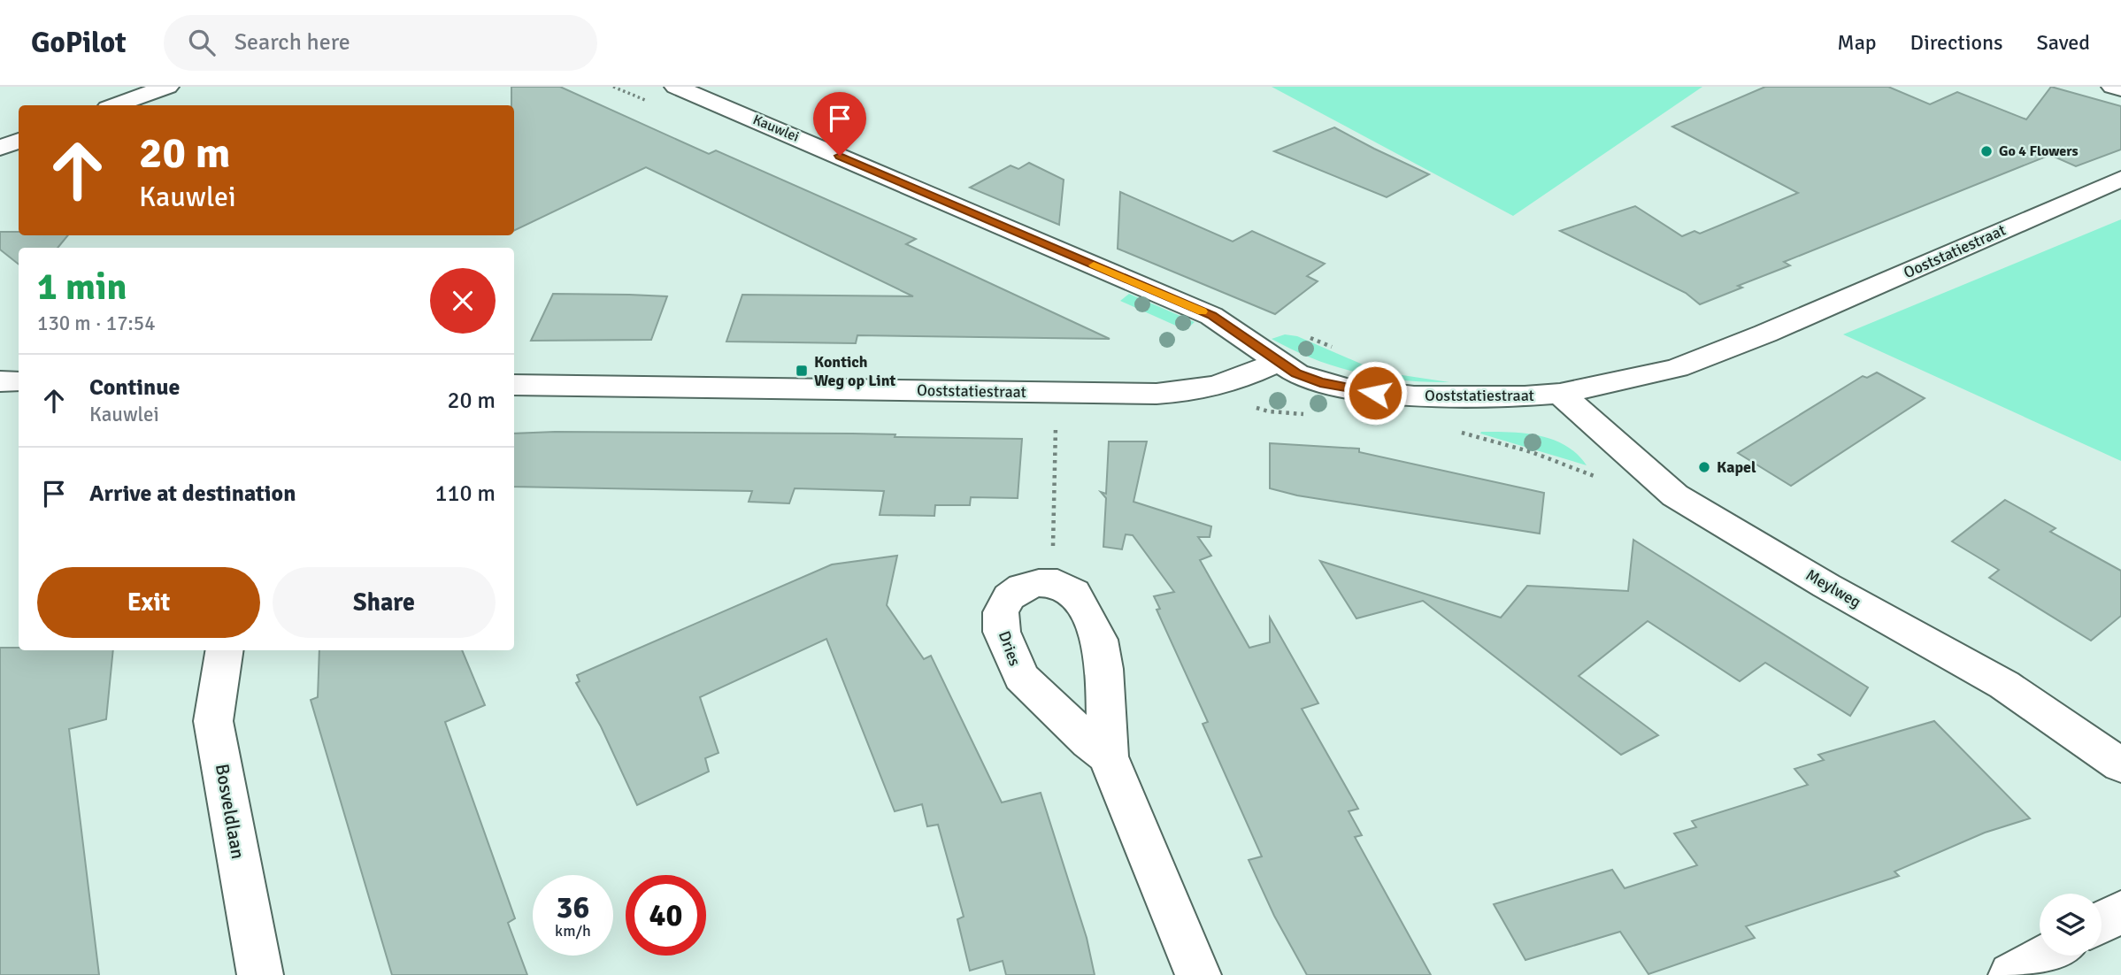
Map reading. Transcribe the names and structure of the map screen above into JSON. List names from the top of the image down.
{
  "streets": {
    "street": [
      "Kauwlei",
      "Ooststatiestraat",
      "Meylweg",
      "Dries",
      "Bosveldlaan"
    ]
  },
  "crossings": [
    ["Kauwlei", "Ooststatiestraat"],
    ["Ooststatiestraat", "Meylweg"]
  ],
  "places": {
    "other": ["Go 4 Flowers", "Kapel"],
    "transit": ["Kontich Weg op Lint"]
  },
  "page": {
    "header": "GoPilot",
    "search": "Search here",
    "nav": ["Map", "Directions", "Saved"],
    "turn": ["20 m", "Kauwlei"],
    "heading": ["1 min", "130 m · 17:54"],
    "list": [
      {
        "name": "Continue",
        "note": "Kauwlei",
        "value": "20 m"
      },
      {
        "name": "Arrive at destination",
        "value": "110 m"
      }
    ],
    "buttons": ["Exit", "Share"],
    "speed": "36 km/h",
    "limit": "40"
  }
}
